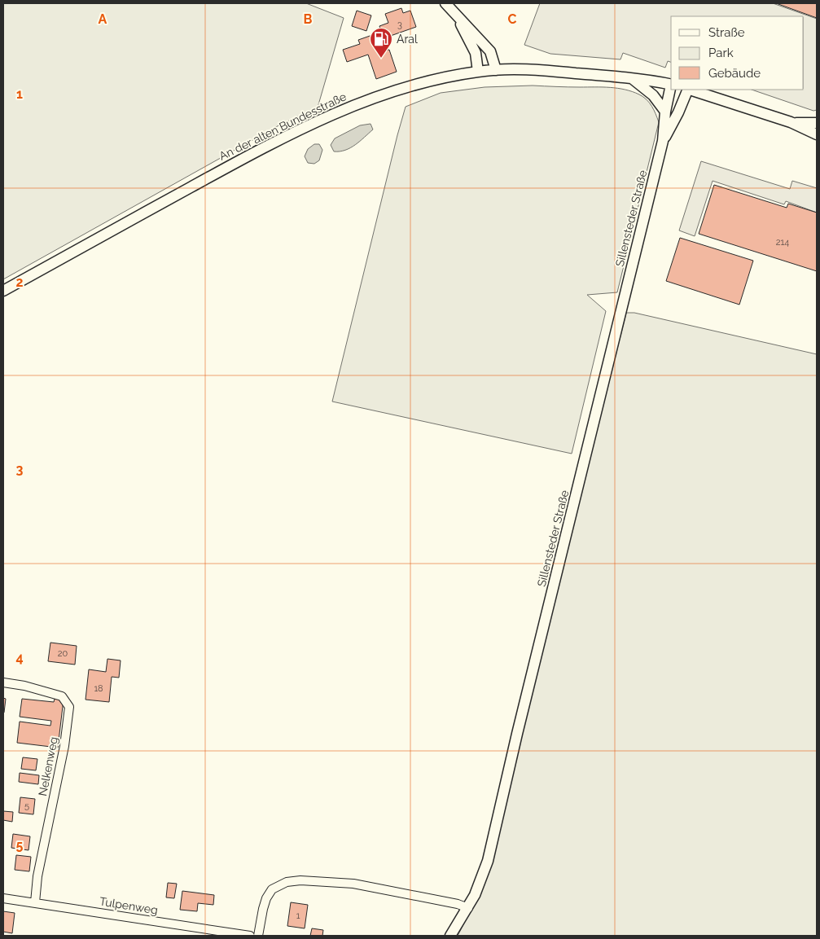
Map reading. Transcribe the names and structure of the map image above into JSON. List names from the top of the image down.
{
  "streets": {
    "street": [
      "An der alten Bundesstraße",
      "Sillensteder Straße",
      "Nelkenweg",
      "Tulpenweg"
    ]
  },
  "crossings": [
    ["Nelkenweg", "Tulpenweg"]
  ],
  "places": {
    "fuel station": ["Aral"]
  },
  "house_numbers": [
    "3",
    "214",
    "20",
    "18",
    "5",
    "1"
  ],
  "legend": ["Straße", "Park", "Gebäude"],
  "grid": {
    "columns": ["A", "B", "C"],
    "rows": [
      "1",
      "2",
      "3",
      "4",
      "5"
    ]
  }
}
